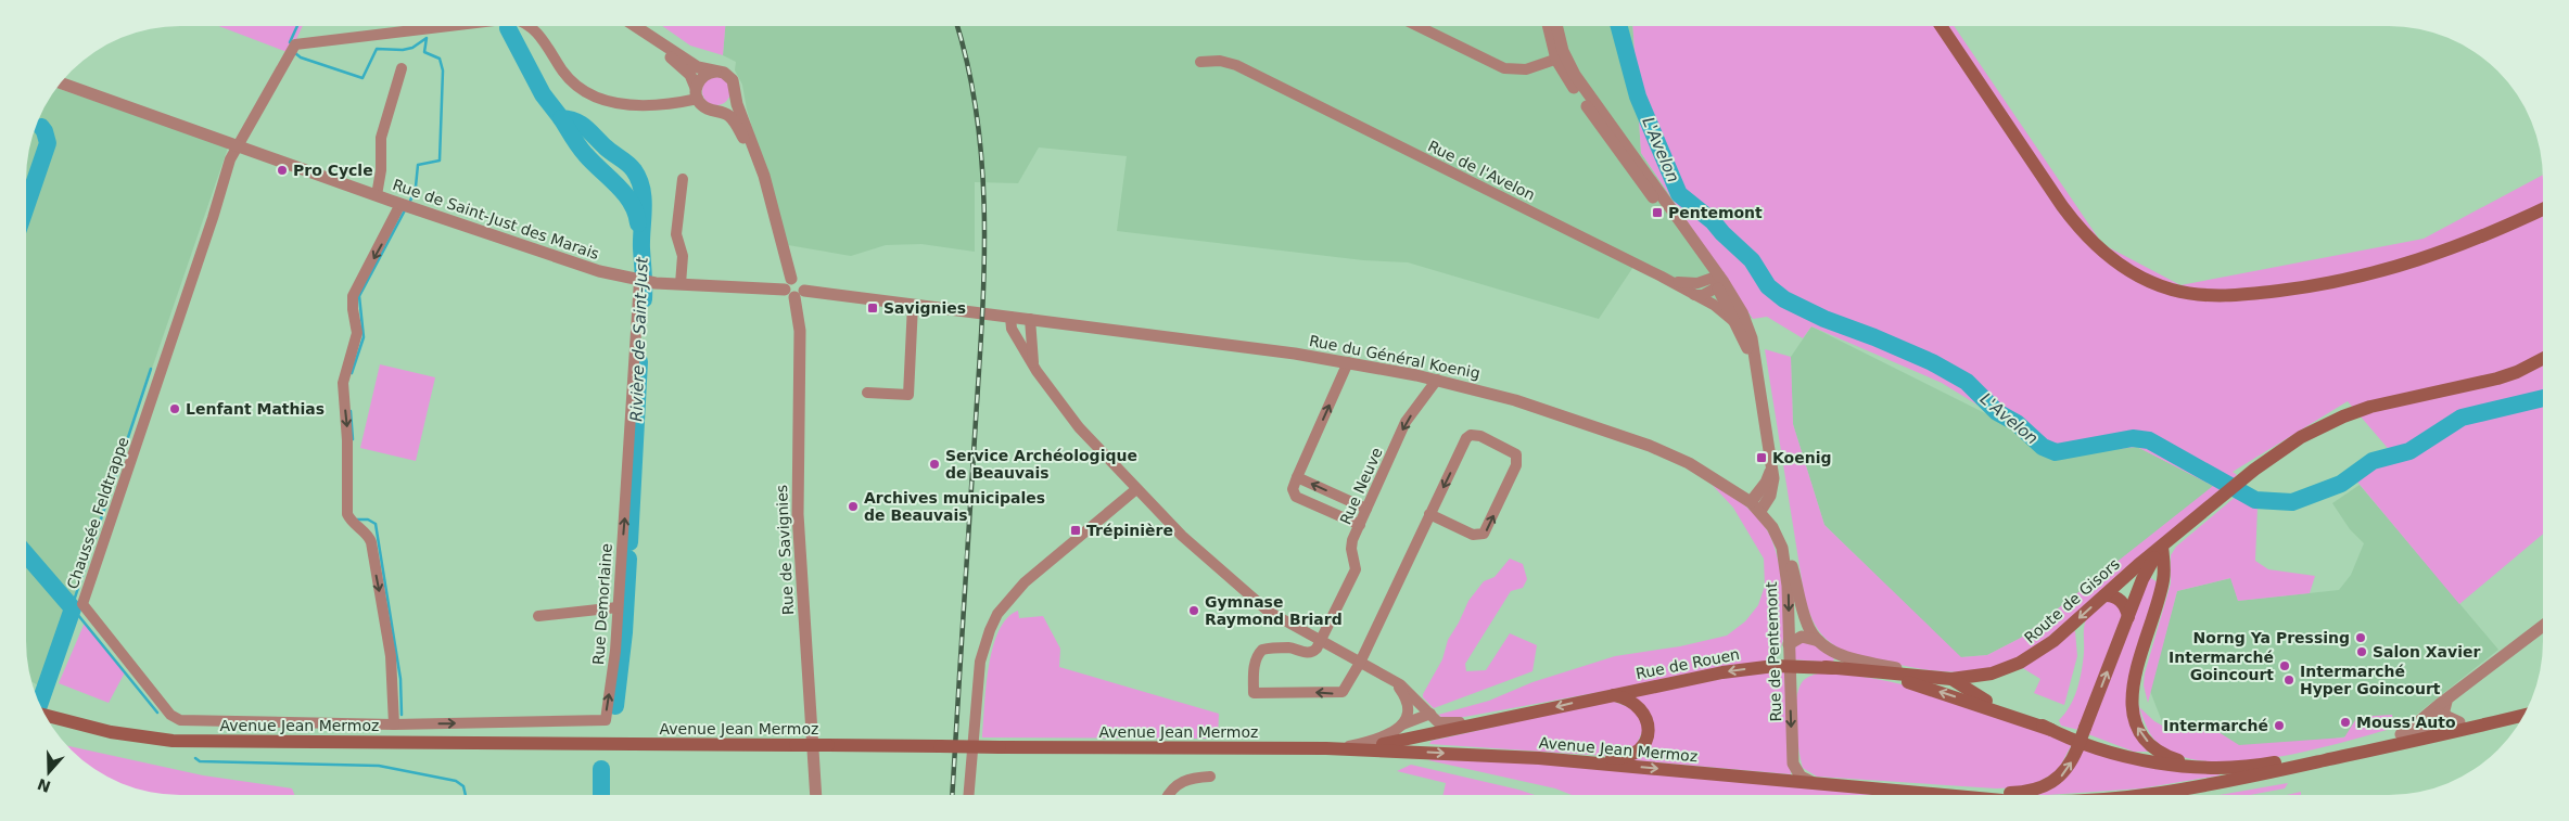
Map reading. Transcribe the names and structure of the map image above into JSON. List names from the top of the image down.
{
  "streets": {
    "main road": ["Route de Gisors", "Rue de Rouen", "Avenue Jean Mermoz"],
    "street": [
      "Rue de l'Avelon",
      "Rue de Saint-Just des Marais",
      "Rue du Général Koenig",
      "Rue Neuve",
      "Chaussée Feldtrappe",
      "Rue de Savignies",
      "Rue Demorlaine",
      "Rue de Pentemont"
    ]
  },
  "crossings": [
    ["Rue de Saint-Just des Marais", "Chaussée Feldtrappe"],
    ["Rue de Saint-Just des Marais", "Rue Demorlaine"],
    ["Rue du Général Koenig", "Rue Neuve"],
    ["Rue du Général Koenig", "Rue de Pentemont"],
    ["Chaussée Feldtrappe", "Rue Demorlaine"],
    ["Route de Gisors", "Rue de Rouen"],
    ["Rue de Pentemont", "Rue de Rouen"],
    ["Rue de Pentemont", "Avenue Jean Mermoz"],
    ["Rue de Rouen", "Avenue Jean Mermoz"]
  ],
  "one_way": ["Rue de Rouen"],
  "water": ["L'Avelon", "Rivière de Saint-Just"],
  "places": {
    "other": [
      "Pro Cycle",
      "Lenfant Mathias",
      "Service Archéologique de Beauvais",
      "Archives municipales de Beauvais",
      "Gymnase Raymond Briard",
      "Norng Ya Pressing",
      "Salon Xavier",
      "Intermarché Goincourt",
      "Intermarché Hyper Goincourt",
      "Mouss'Auto",
      "Intermarché"
    ],
    "transit": [
      "Pentemont",
      "Savignies",
      "Koenig",
      "Trépinière"
    ]
  },
  "north": "bottom"
}
